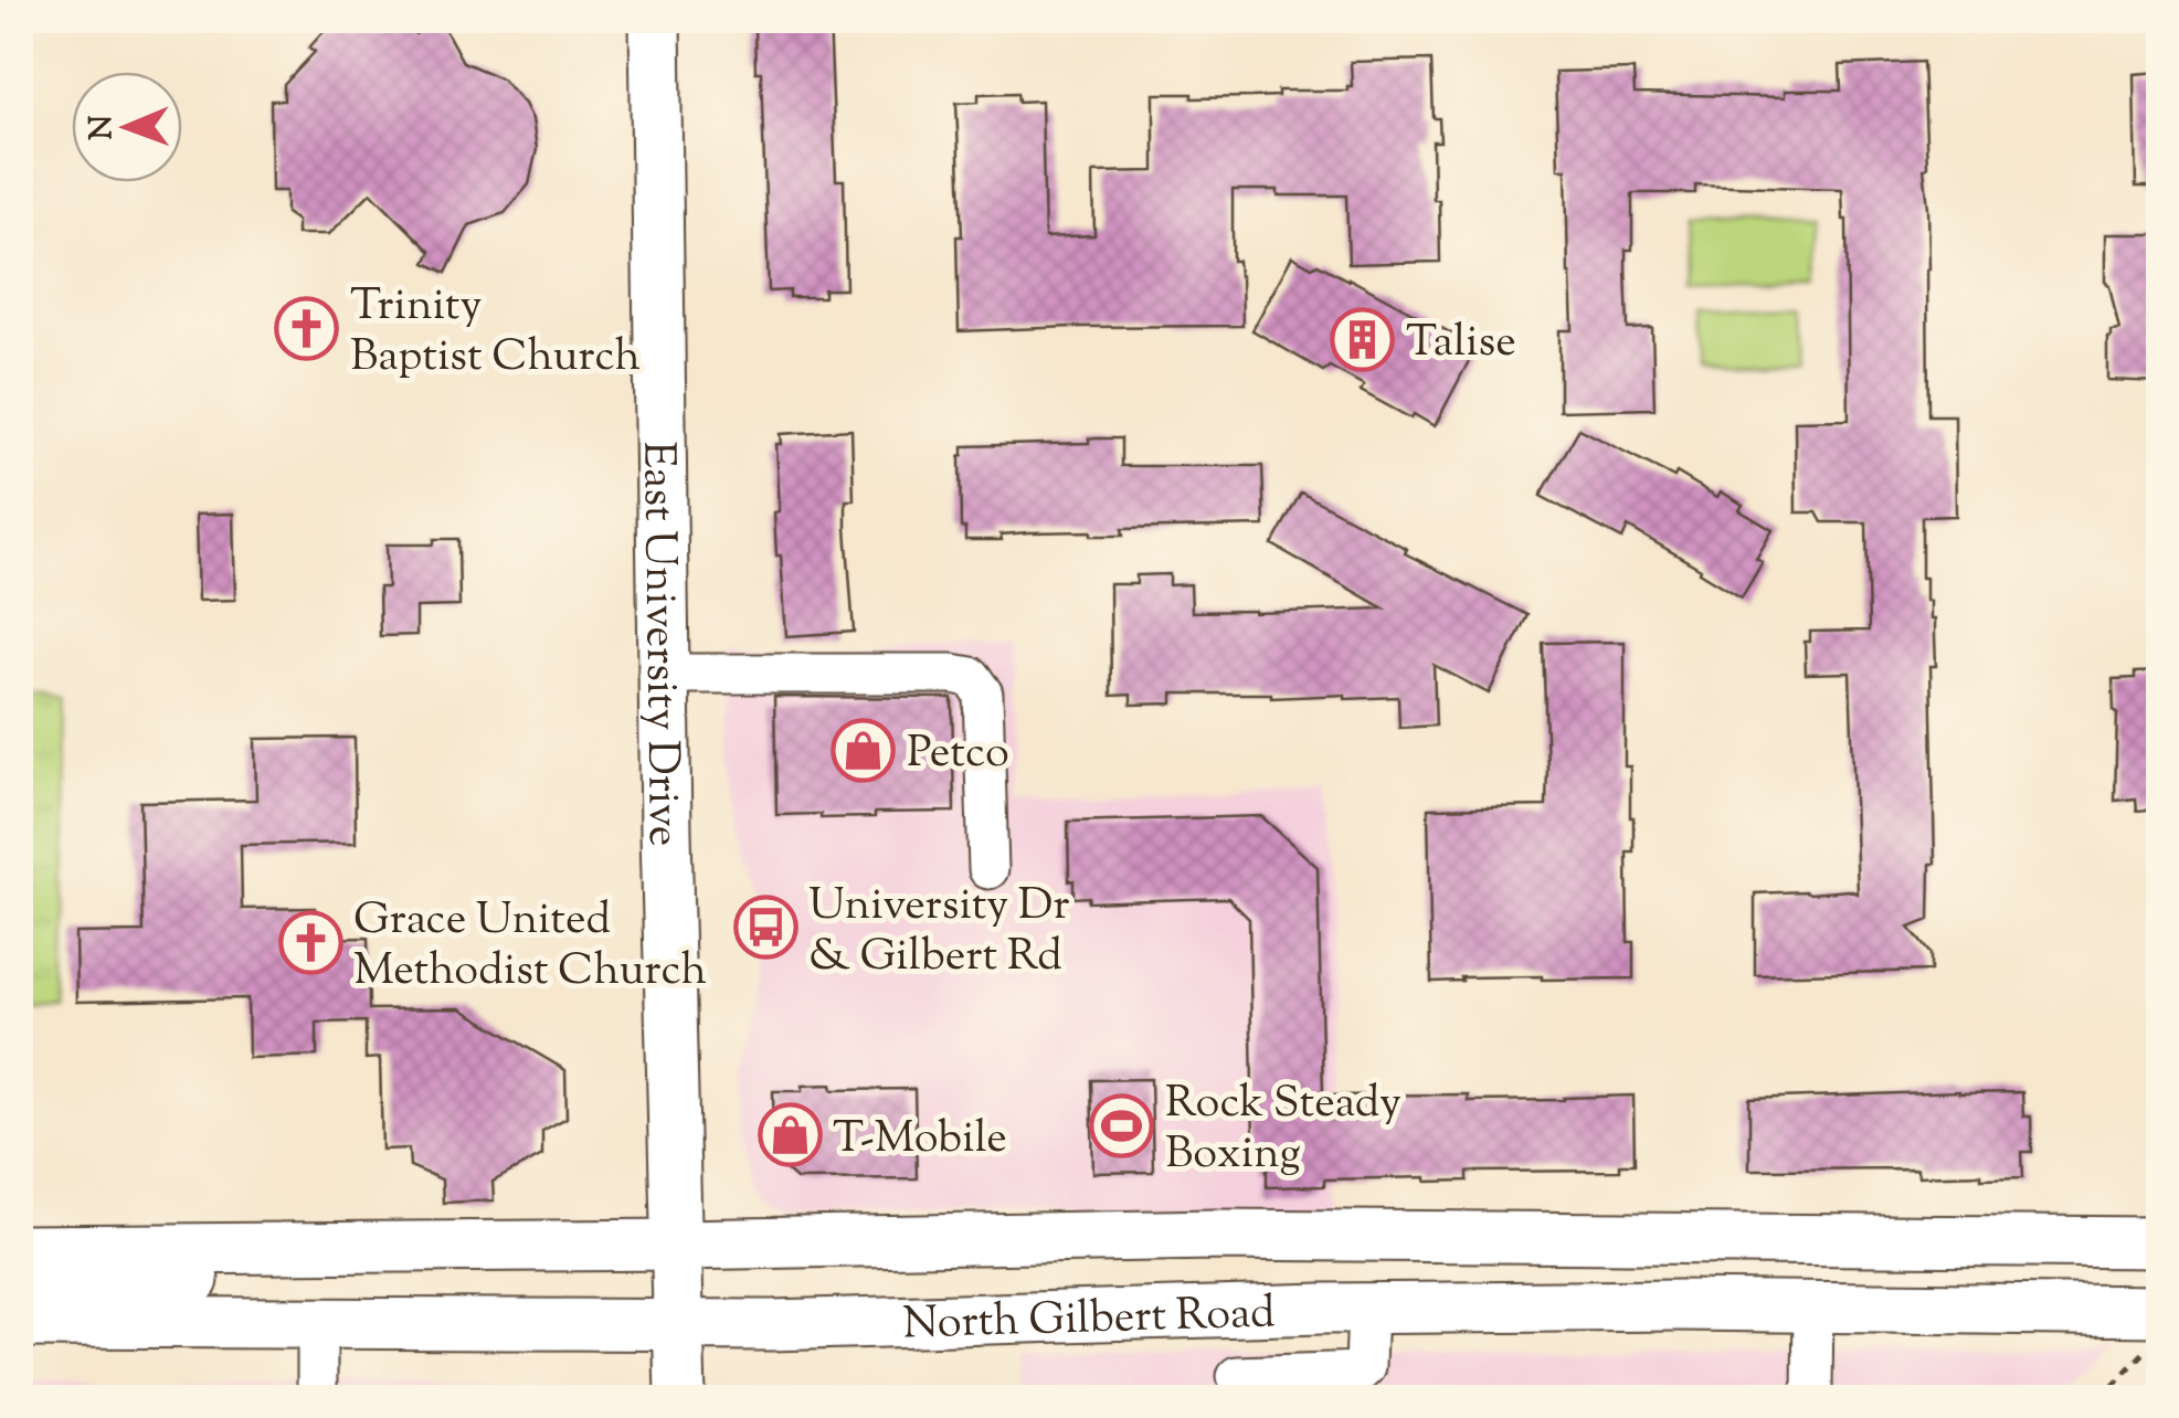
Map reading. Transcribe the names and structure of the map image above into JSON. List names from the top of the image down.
{
  "streets": {
    "main road": ["East University Drive", "North Gilbert Road"]
  },
  "crossings": [
    ["East University Drive", "North Gilbert Road"]
  ],
  "places": {
    "church": ["Trinity Baptist Church", "Grace United Methodist Church"],
    "building": ["Talise"],
    "shop": ["Petco", "T-Mobile"],
    "bus stop": ["University Dr & Gilbert Rd"],
    "sports": ["Rock Steady Boxing"]
  },
  "north": "left"
}
